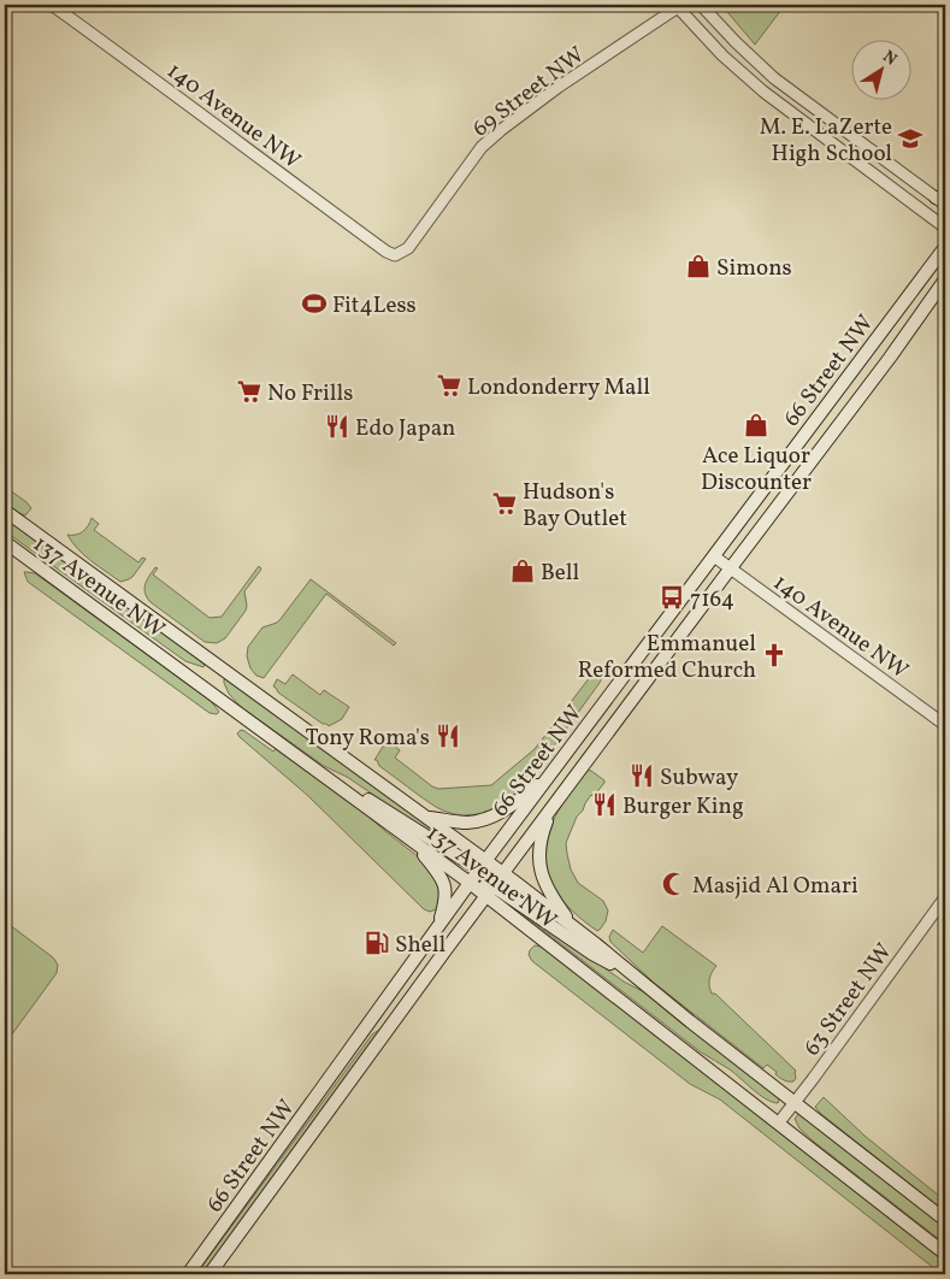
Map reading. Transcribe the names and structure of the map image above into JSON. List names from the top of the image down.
{
  "streets": {
    "main road": ["66 Street NW", "137 Avenue NW"],
    "street": ["69 Street NW", "140 Avenue NW", "63 Street NW"]
  },
  "crossings": [
    ["69 Street NW", "140 Avenue NW"],
    ["140 Avenue NW", "66 Street NW"],
    ["66 Street NW", "137 Avenue NW"],
    ["137 Avenue NW", "63 Street NW"]
  ],
  "places": {
    "school or university": ["M. E. LaZerte High School"],
    "shop": ["Simons", "Ace Liquor Discounter", "Bell"],
    "sports": ["Fit4Less"],
    "supermarket": ["Londonderry Mall", "No Frills", "Hudson's Bay Outlet"],
    "restaurant": [
      "Edo Japan",
      "Tony Roma's",
      "Subway",
      "Burger King"
    ],
    "bus stop": ["7164"],
    "church": ["Emmanuel Reformed Church"],
    "mosque": ["Masjid Al Omari"],
    "fuel station": ["Shell"]
  },
  "north": "top right"
}
